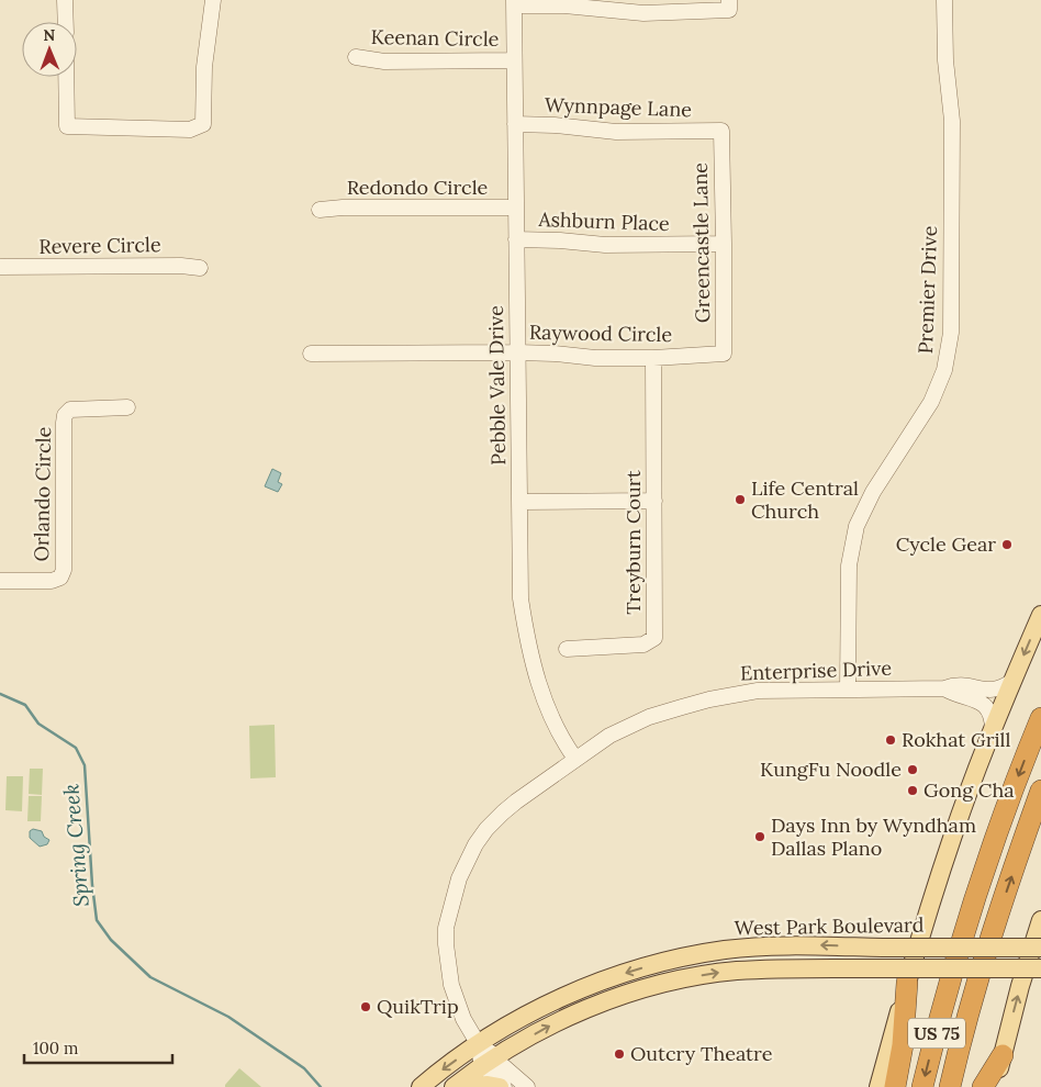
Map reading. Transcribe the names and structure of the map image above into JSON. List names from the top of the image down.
{
  "streets": {
    "highway": ["US 75"],
    "main road": ["West Park Boulevard"],
    "street": [
      "Keenan Circle",
      "Wynnpage Lane",
      "Redondo Circle",
      "Ashburn Place",
      "Greencastle Lane",
      "Revere Circle",
      "Premier Drive",
      "Raywood Circle",
      "Pebble Vale Drive",
      "Orlando Circle",
      "Treyburn Court",
      "Enterprise Drive"
    ]
  },
  "crossings": [
    ["Keenan Circle", "Pebble Vale Drive"],
    ["Wynnpage Lane", "Greencastle Lane"],
    ["Wynnpage Lane", "Pebble Vale Drive"],
    ["Redondo Circle", "Pebble Vale Drive"],
    ["Ashburn Place", "Greencastle Lane"],
    ["Ashburn Place", "Pebble Vale Drive"],
    ["Greencastle Lane", "Raywood Circle"],
    ["Premier Drive", "Enterprise Drive"],
    ["Raywood Circle", "Pebble Vale Drive"],
    ["Raywood Circle", "Treyburn Court"],
    ["Pebble Vale Drive", "Enterprise Drive"],
    ["Enterprise Drive", "West Park Boulevard"]
  ],
  "water": ["Spring Creek"],
  "places": [
    "Life Central Church",
    "Cycle Gear",
    "Rokhat Grill",
    "KungFu Noodle",
    "Gong Cha",
    "Days Inn by Wyndham Dallas Plano",
    "QuikTrip",
    "Outcry Theatre"
  ],
  "scale_bar": "100 m",
  "north": "top"
}
